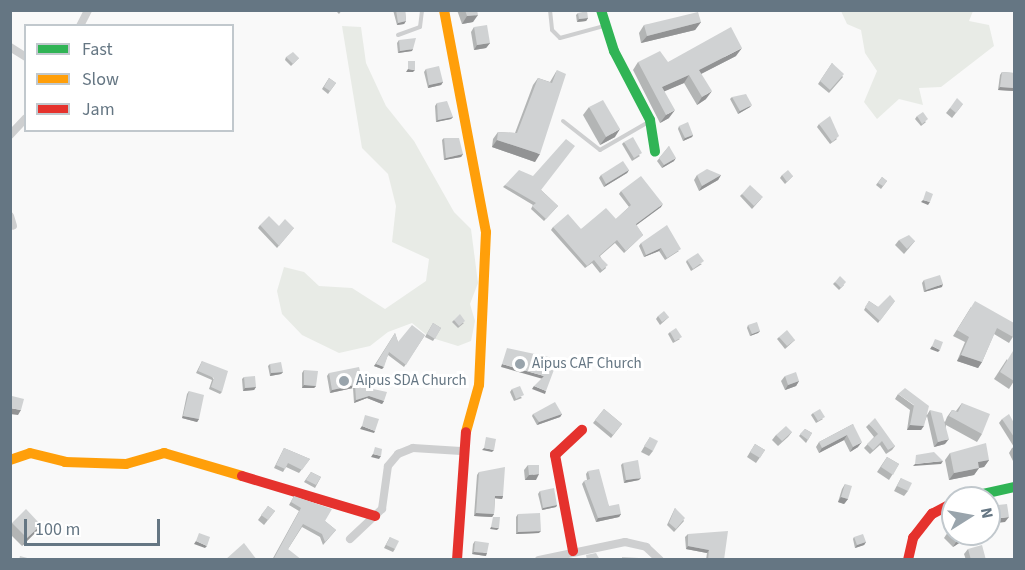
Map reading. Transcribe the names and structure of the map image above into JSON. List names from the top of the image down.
{
  "places": ["Aipus CAF Church", "Aipus SDA Church"],
  "legend": ["Fast", "Slow", "Jam"],
  "scale_bar": "100 m",
  "north": "right"
}
